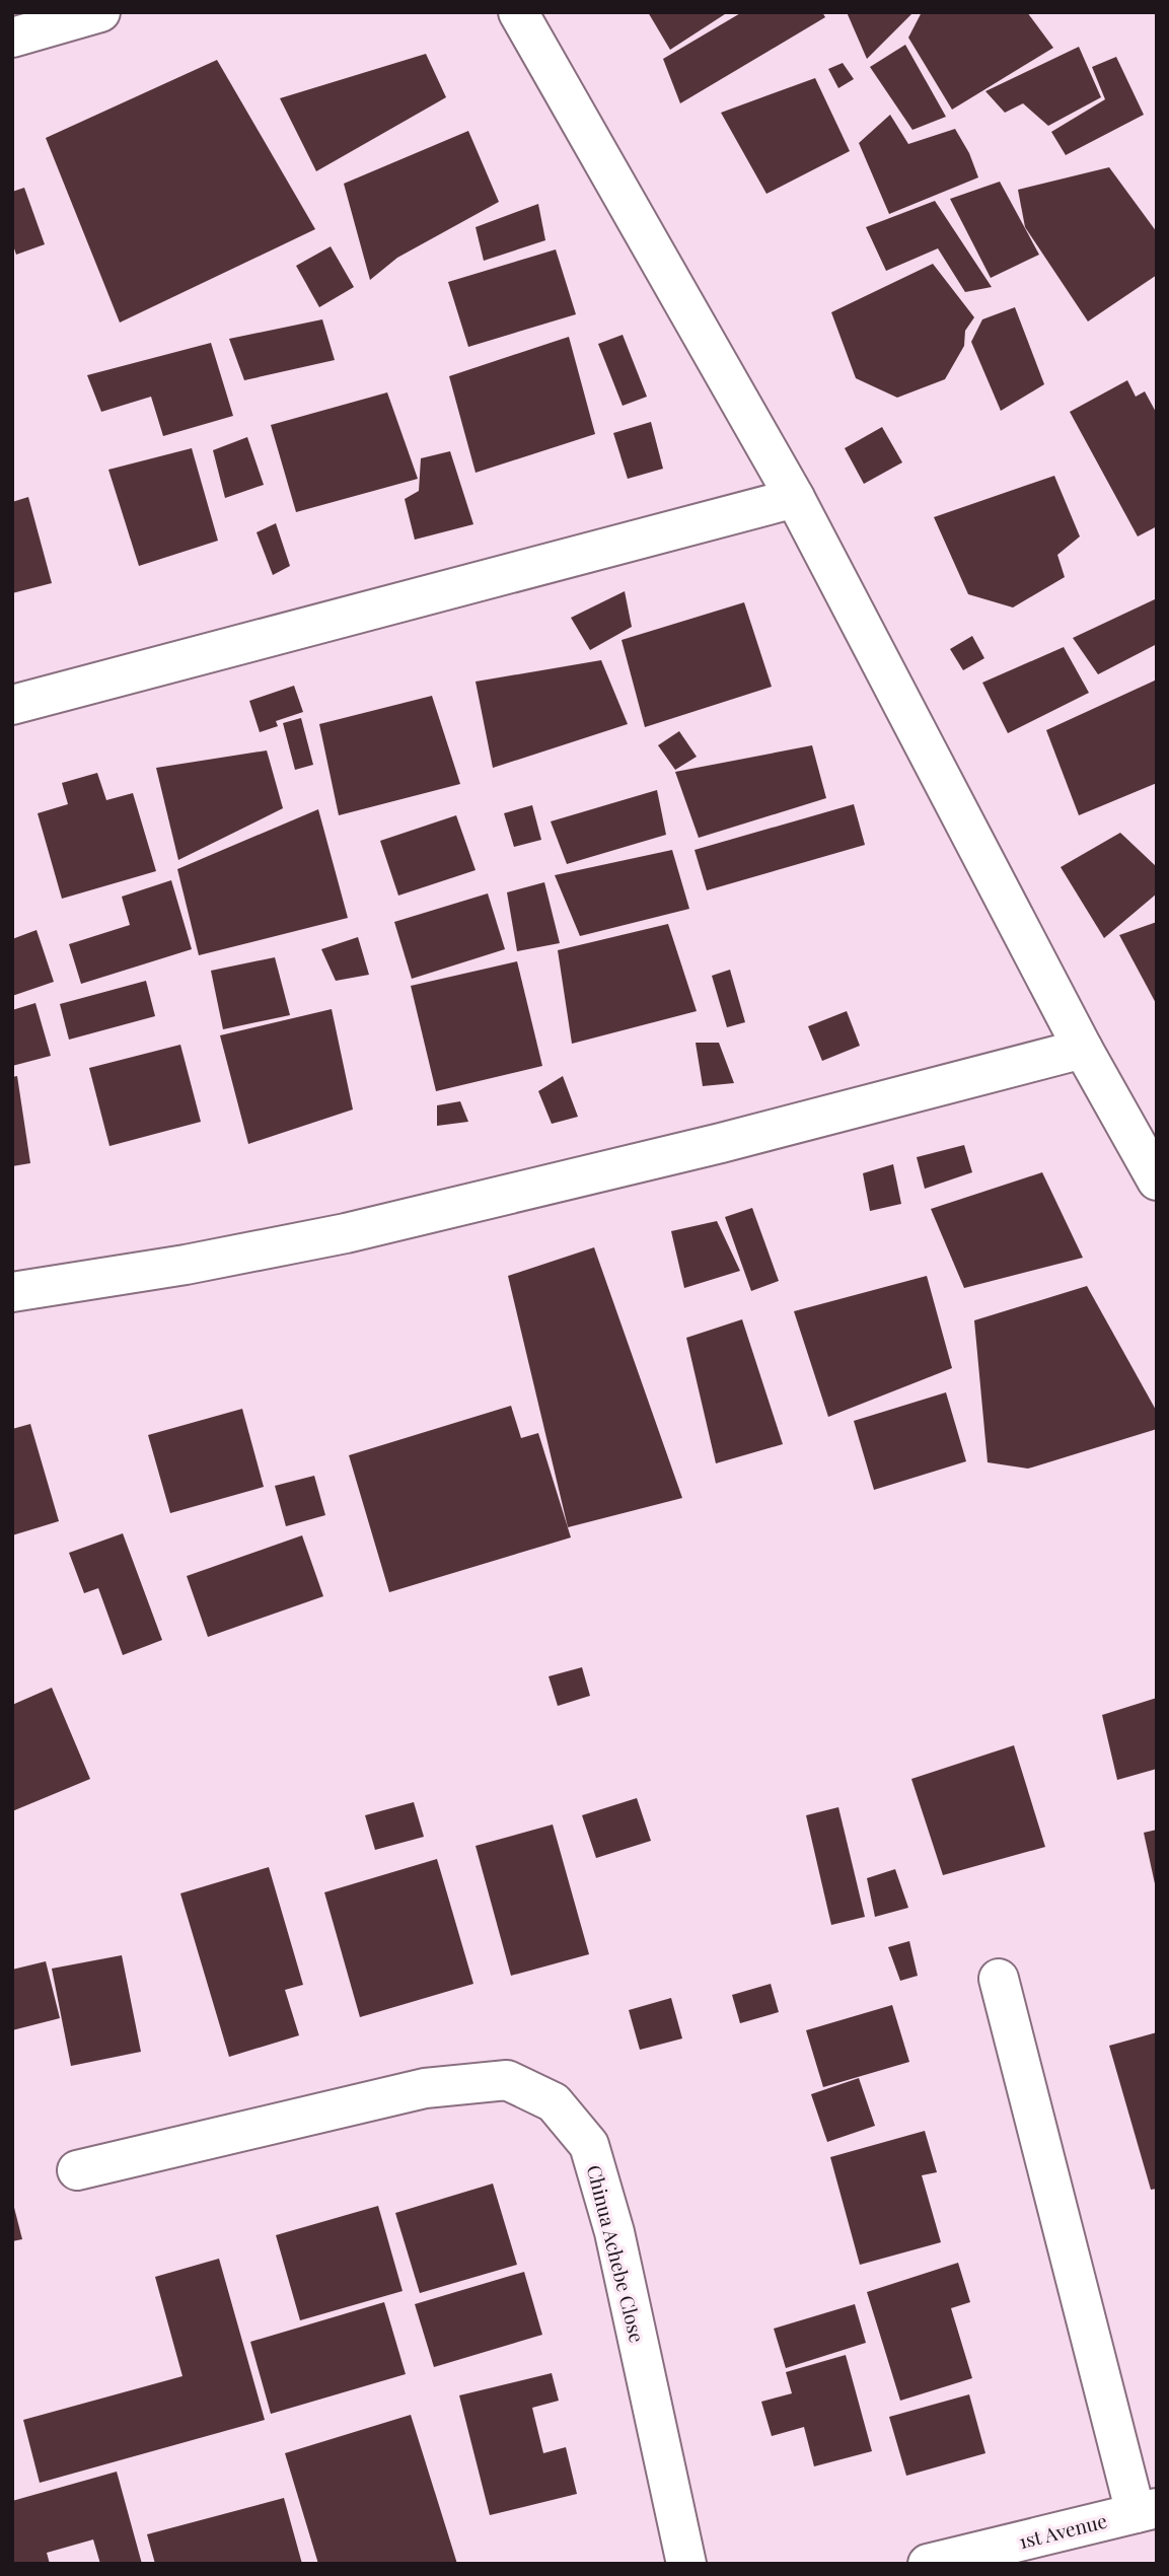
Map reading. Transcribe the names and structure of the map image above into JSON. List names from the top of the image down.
{
  "streets": {
    "street": ["Chinua Achebe Close", "1st Avenue"]
  }
}
